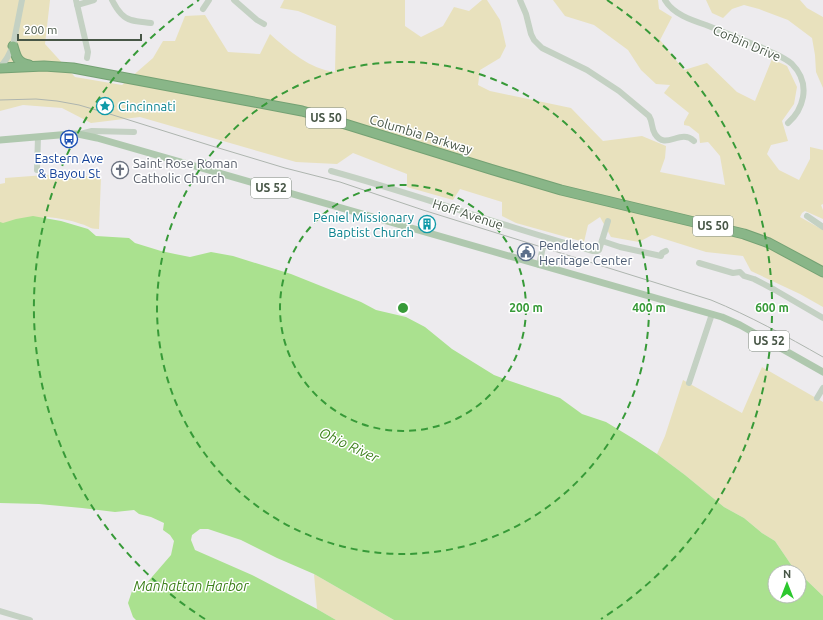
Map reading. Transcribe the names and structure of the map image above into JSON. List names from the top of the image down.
{
  "streets": {
    "highway": ["US 50", "Columbia Parkway"],
    "main road": ["US 52"],
    "street": ["Corbin Drive", "Hoff Avenue"]
  },
  "water": ["Ohio River", "Manhattan Harbor"],
  "places": {
    "place": ["Cincinnati"],
    "bus stop": ["Eastern Ave & Bayou St"],
    "church": ["Saint Rose Roman Catholic Church"],
    "building": ["Peniel Missionary Baptist Church"],
    "public building": ["Pendleton Heritage Center"]
  },
  "scale_bar": "200 m",
  "north": "top",
  "rings": ["200 m", "400 m", "600 m"]
}
